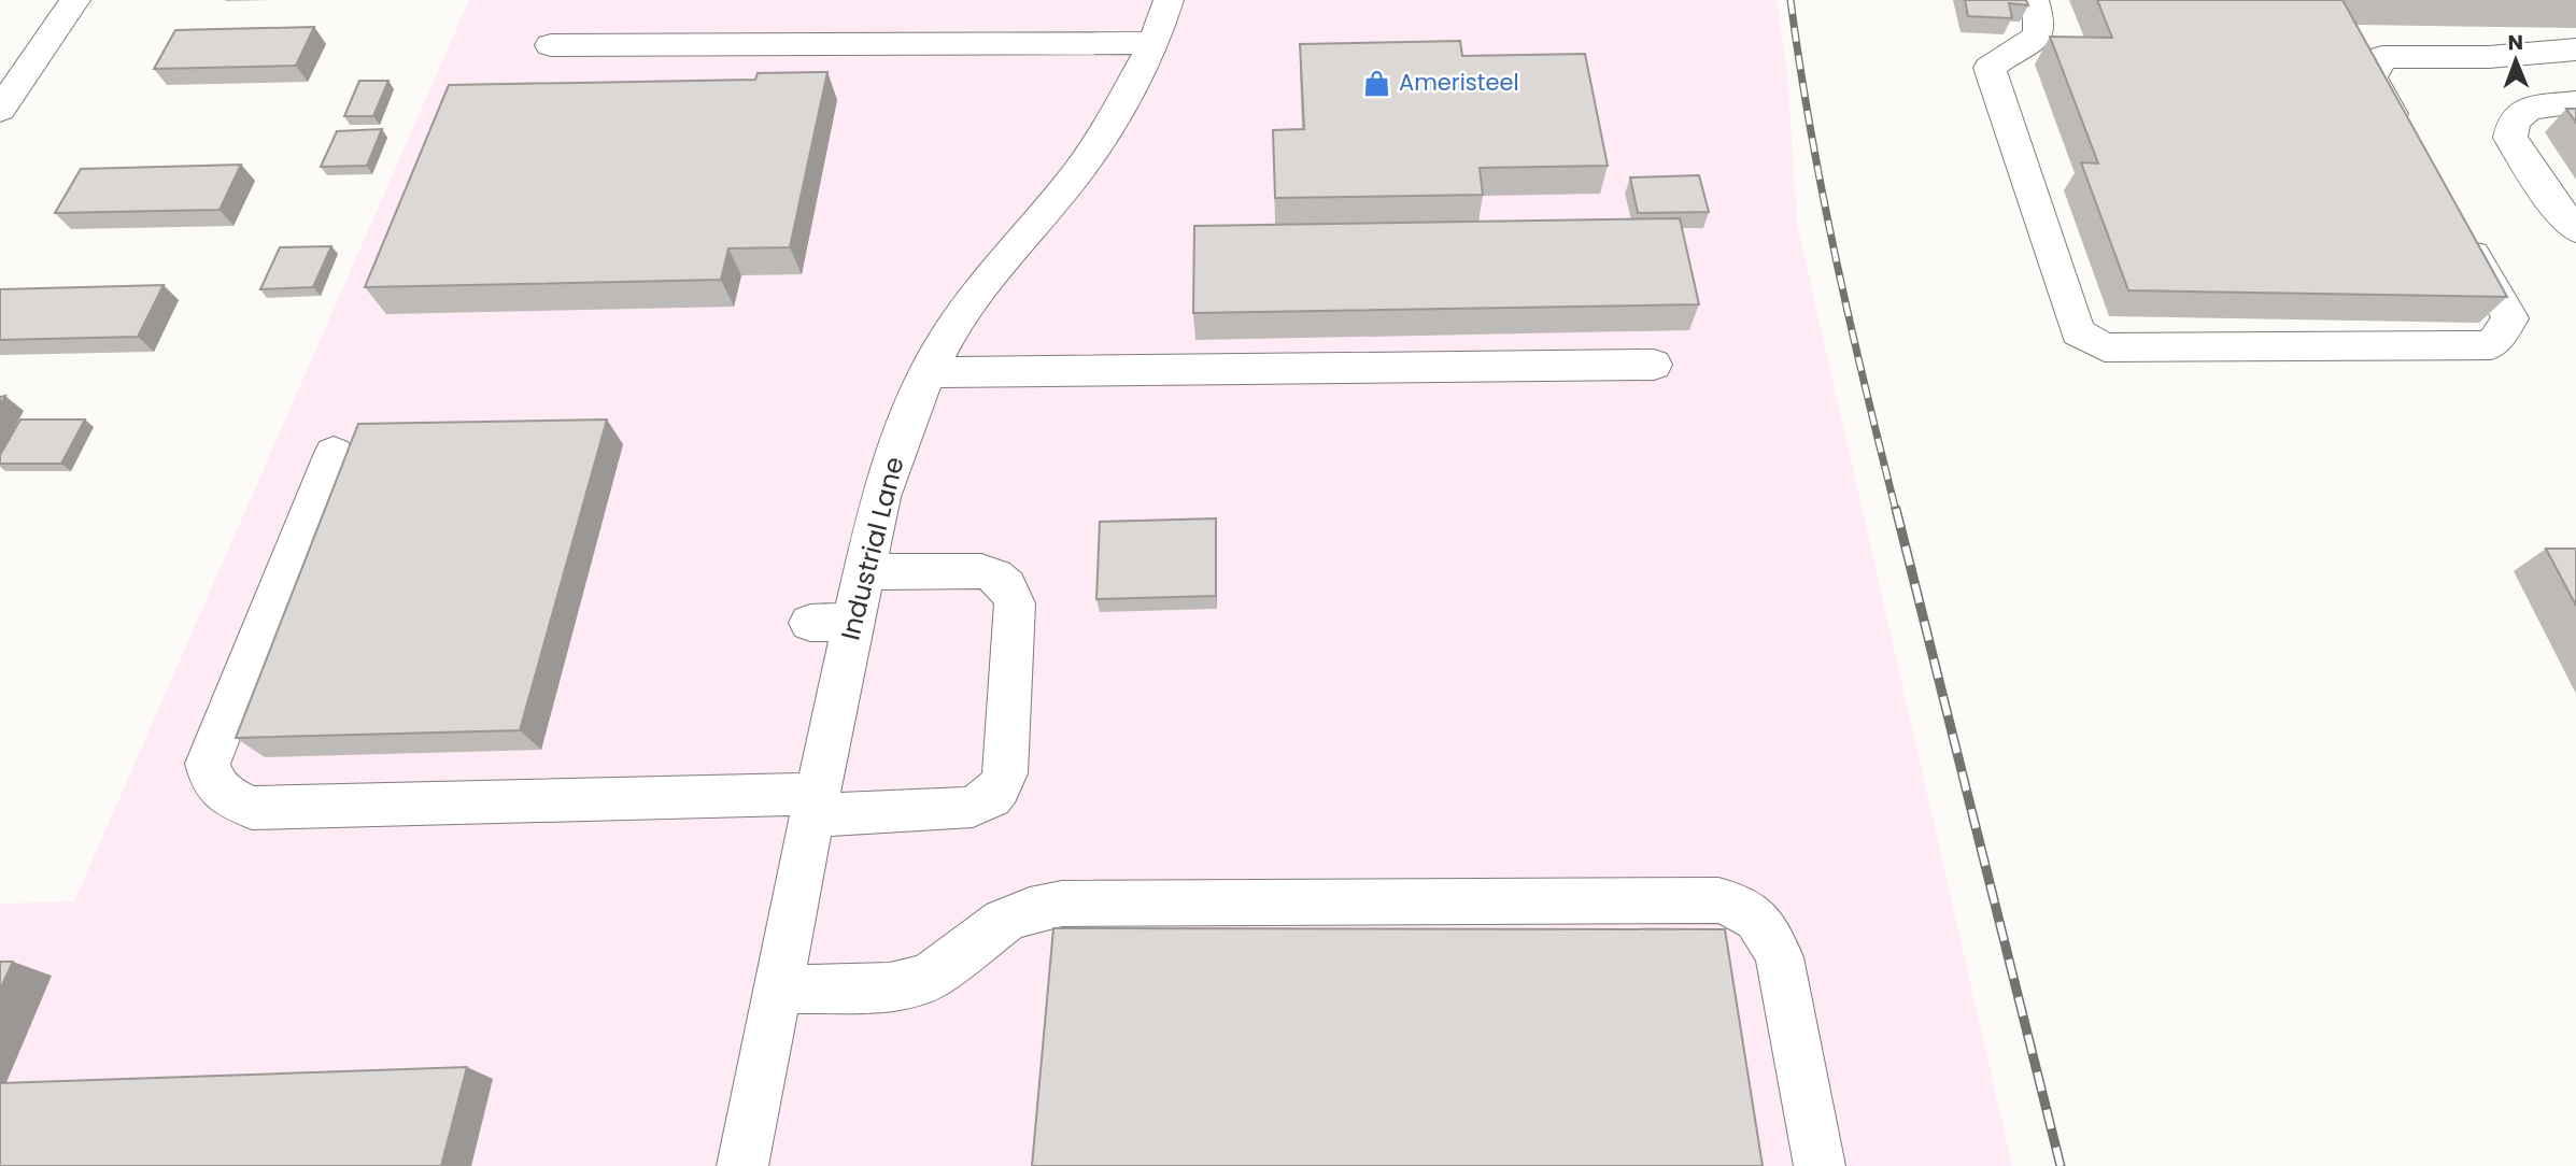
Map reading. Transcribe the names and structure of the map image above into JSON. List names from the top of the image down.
{
  "streets": {
    "street": ["Industrial Lane"]
  },
  "places": {
    "shop": ["Ameristeel"]
  },
  "north": "top"
}
